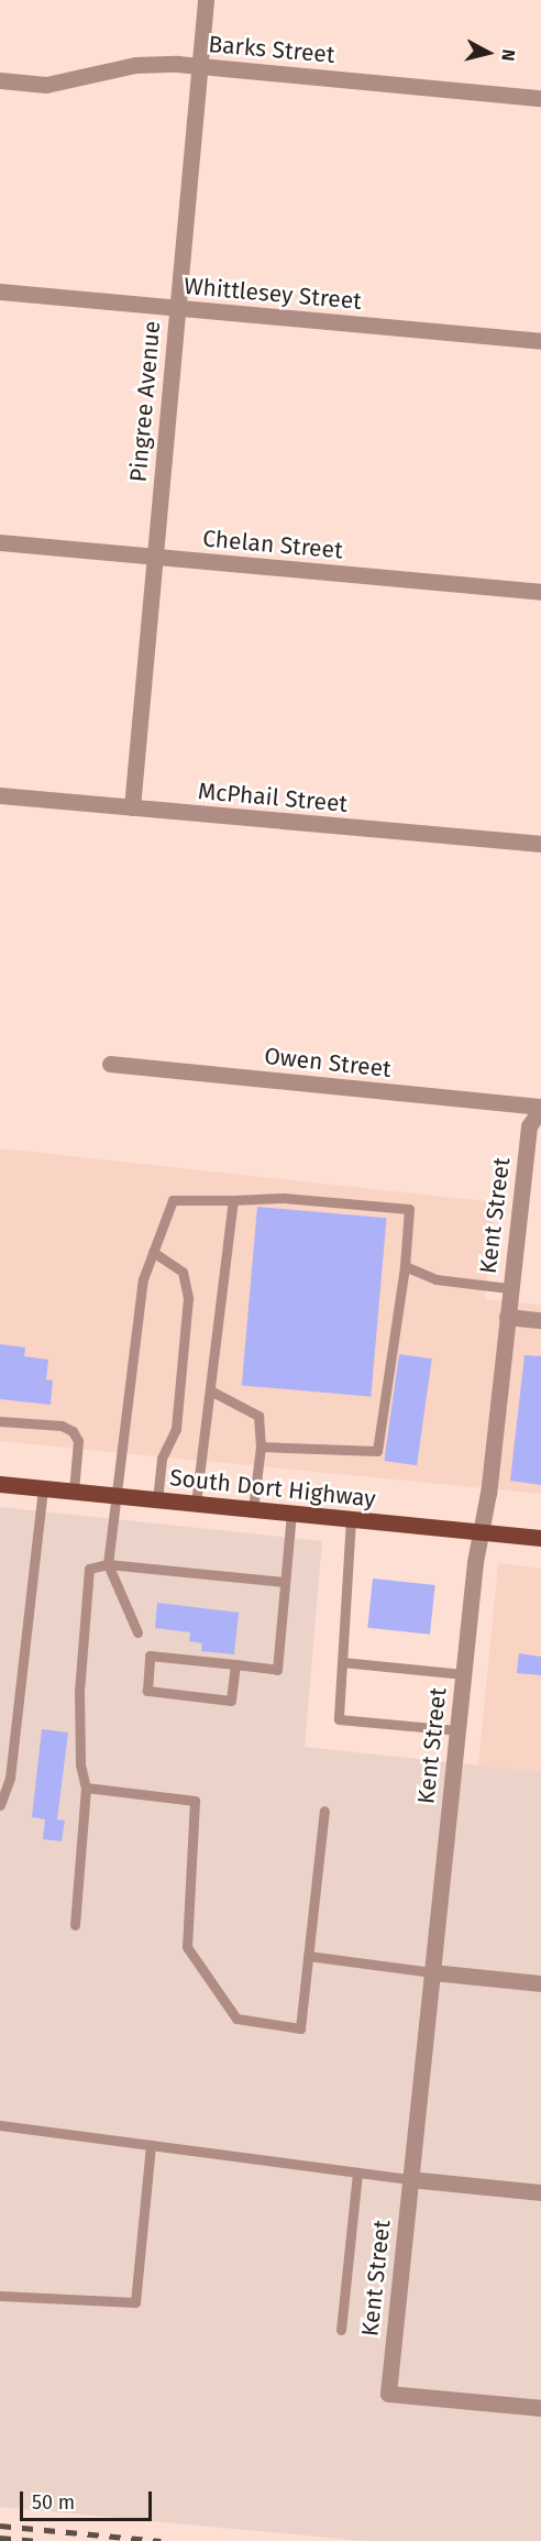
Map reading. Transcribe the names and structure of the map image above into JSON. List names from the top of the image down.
{
  "streets": {
    "main road": ["South Dort Highway"],
    "street": [
      "Barks Street",
      "Whittlesey Street",
      "Pingree Avenue",
      "Chelan Street",
      "McPhail Street",
      "Owen Street",
      "Kent Street"
    ]
  },
  "crossings": [
    ["Barks Street", "Pingree Avenue"],
    ["Whittlesey Street", "Pingree Avenue"],
    ["Pingree Avenue", "Chelan Street"],
    ["Pingree Avenue", "McPhail Street"],
    ["Owen Street", "Kent Street"],
    ["Kent Street", "South Dort Highway"]
  ],
  "scale_bar": "50 m",
  "north": "right"
}
